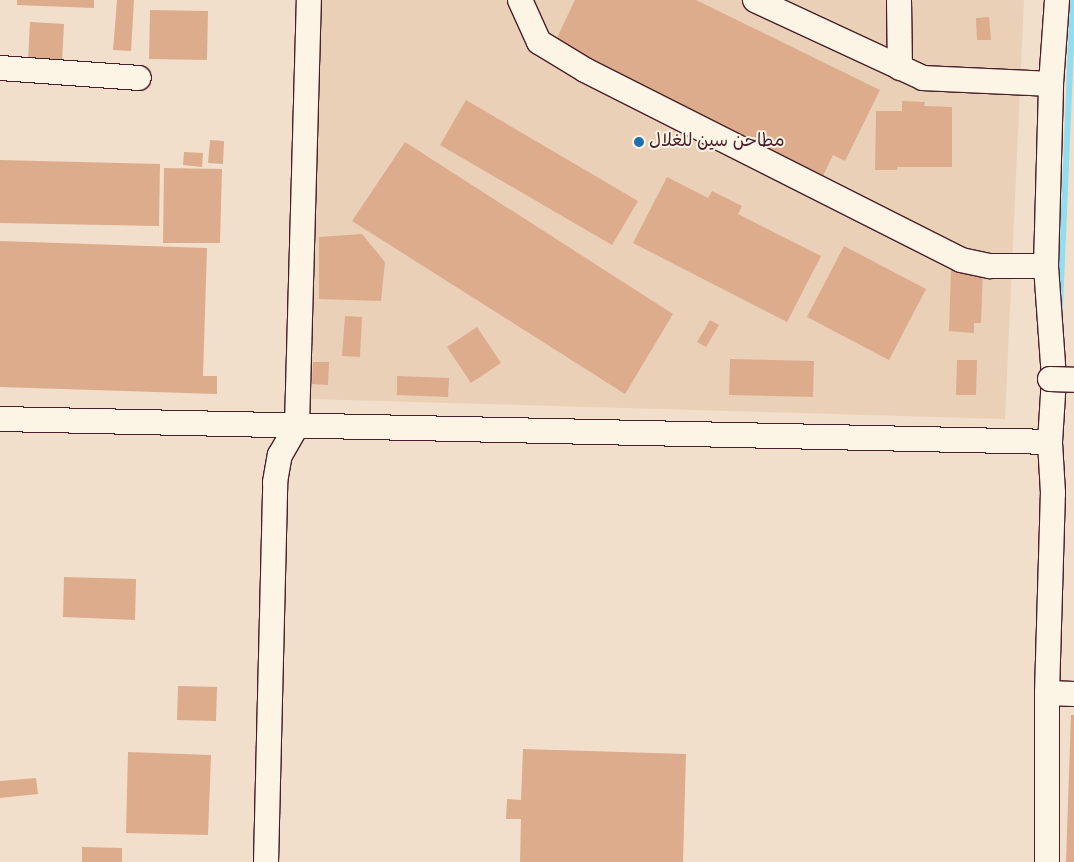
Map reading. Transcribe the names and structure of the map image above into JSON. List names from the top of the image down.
{
  "places": ["مطاحن سين للغلال"]
}
